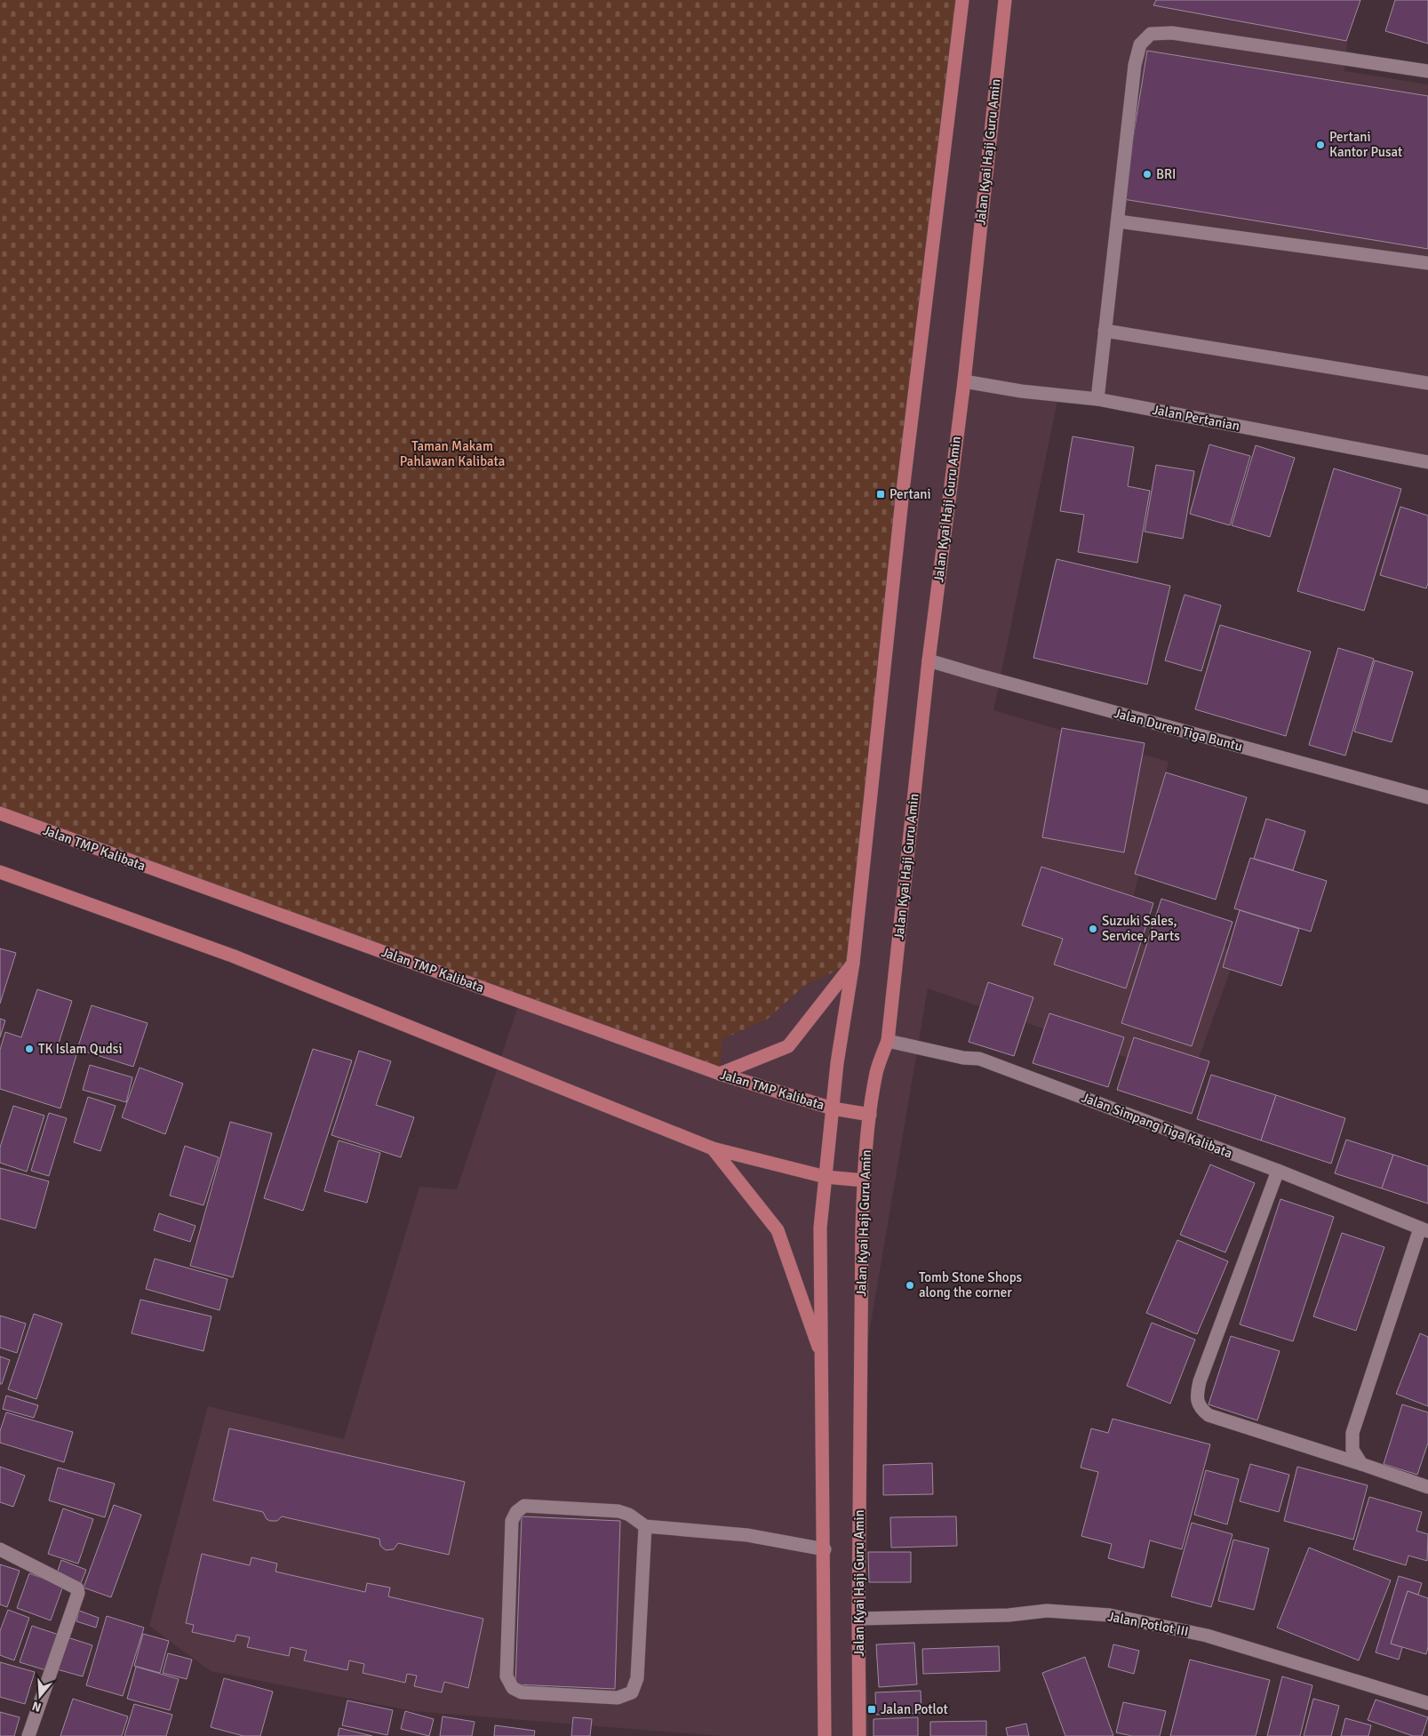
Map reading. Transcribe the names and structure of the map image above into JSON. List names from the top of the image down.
{
  "streets": {
    "main road": ["Jalan Kyai Haji Guru Amin", "Jalan TMP Kalibata"],
    "street": [
      "Jalan Pertanian",
      "Jalan Duren Tiga Buntu",
      "Jalan Simpang Tiga Kalibata",
      "Jalan Potlot III"
    ]
  },
  "crossings": [
    ["Jalan Kyai Haji Guru Amin", "Jalan Pertanian"],
    ["Jalan Kyai Haji Guru Amin", "Jalan Duren Tiga Buntu"],
    ["Jalan Kyai Haji Guru Amin", "Jalan TMP Kalibata"],
    ["Jalan Kyai Haji Guru Amin", "Jalan Simpang Tiga Kalibata"],
    ["Jalan Kyai Haji Guru Amin", "Jalan Potlot III"]
  ],
  "parks": ["Taman Makam Pahlawan Kalibata"],
  "places": {
    "other": [
      "Pertani Kantor Pusat",
      "BRI",
      "Suzuki Sales, Service, Parts",
      "TK Islam Qudsi",
      "Tomb Stone Shops along the corner"
    ],
    "transit": ["Pertani", "Jalan Potlot"]
  },
  "north": "bottom"
}
